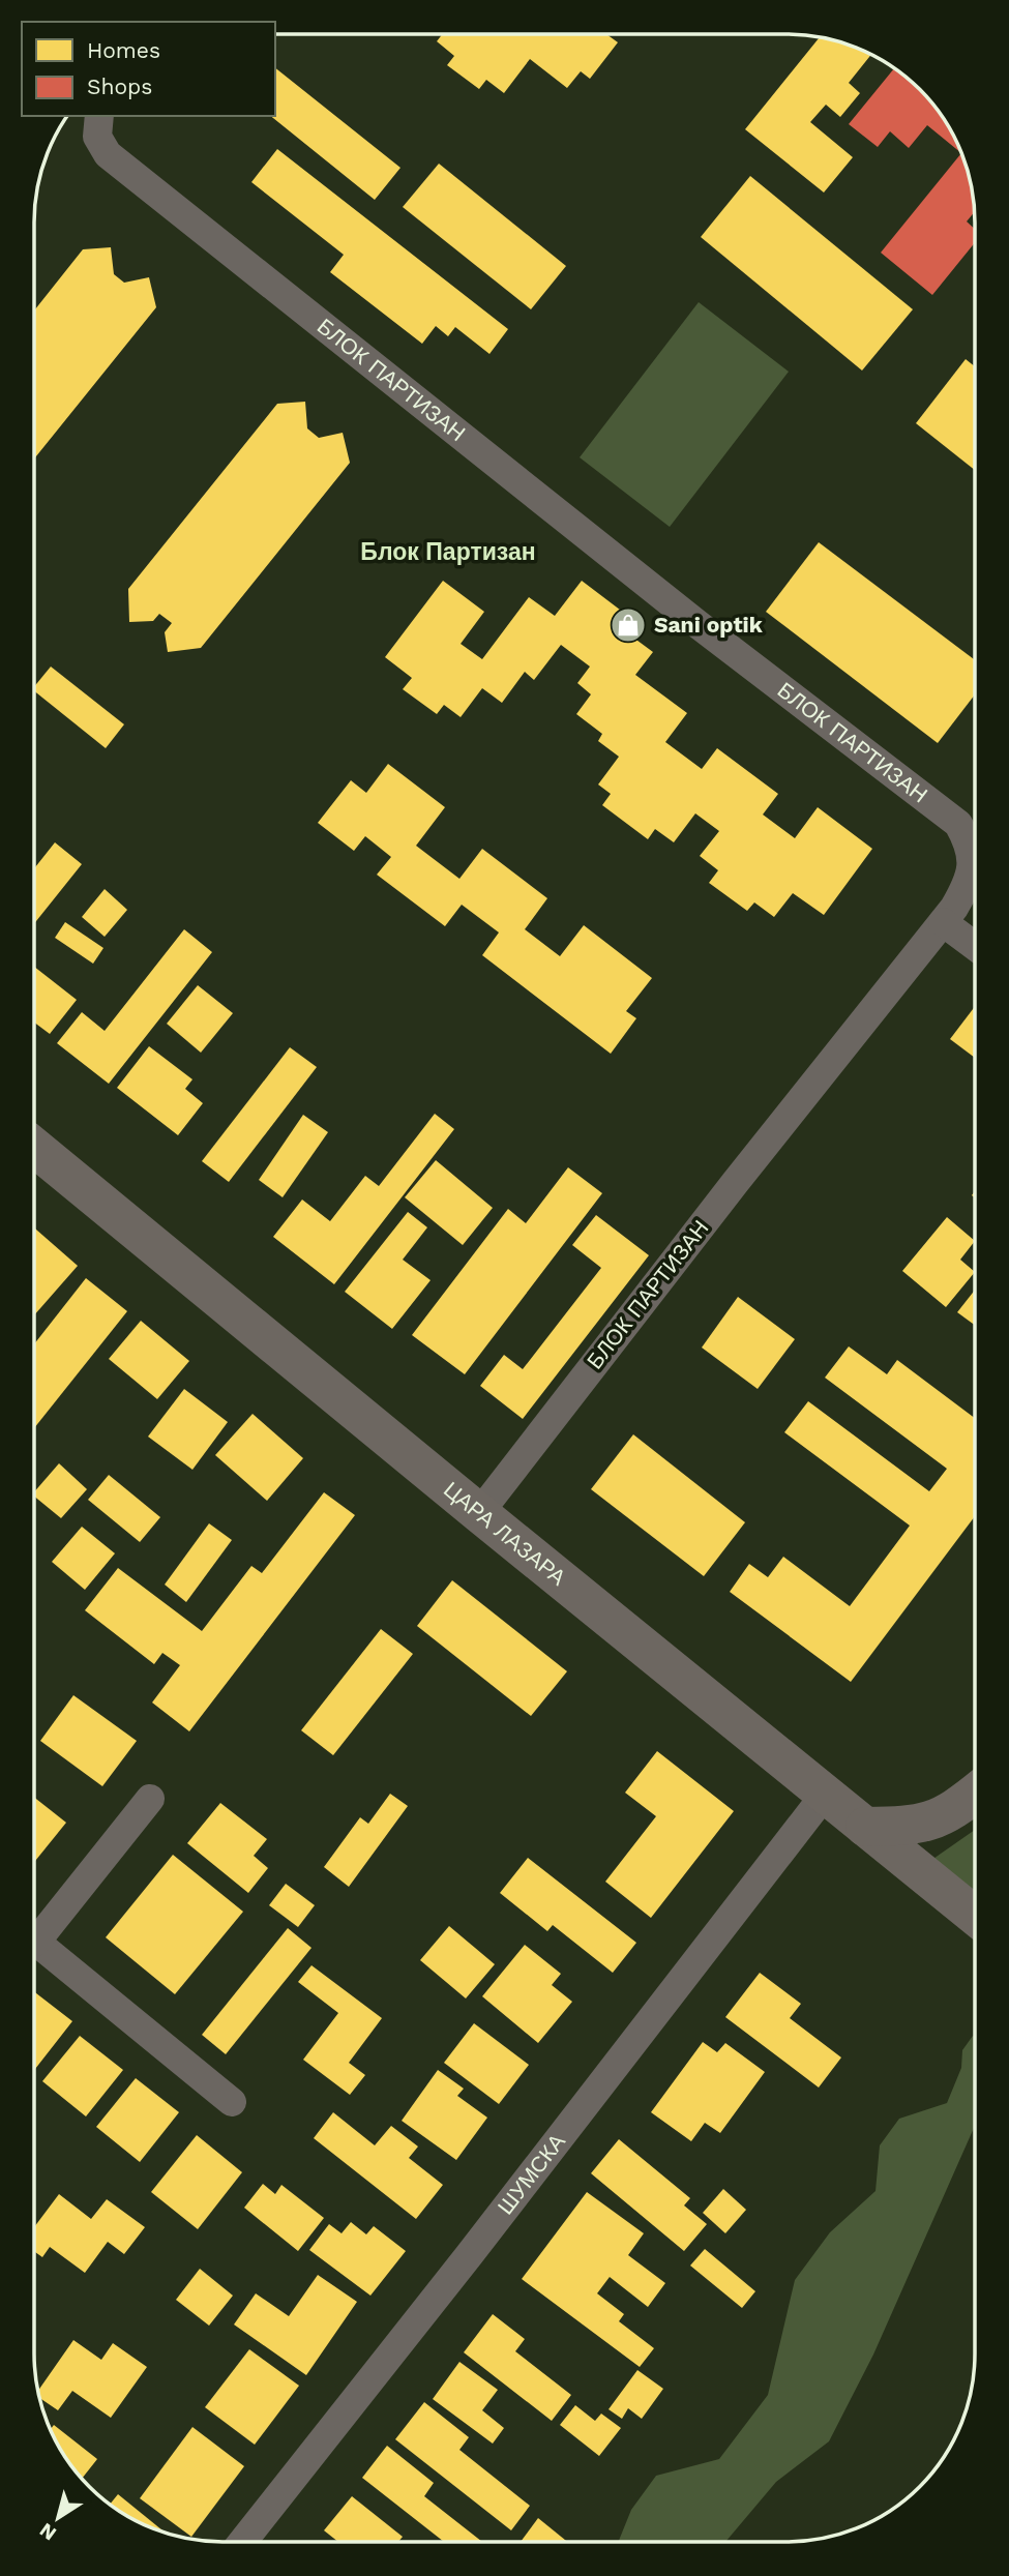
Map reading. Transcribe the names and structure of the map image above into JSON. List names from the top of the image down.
{
  "streets": {
    "main road": ["ЦАРА ЛАЗАРА"],
    "street": ["БЛОК ПАРТИЗАН", "ШУМСКА"]
  },
  "crossings": [
    ["БЛОК ПАРТИЗАН", "ЦАРА ЛАЗАРА"],
    ["ЦАРА ЛАЗАРА", "ШУМСКА"]
  ],
  "districts": ["Блок Партизан"],
  "places": {
    "shop": ["Sani optik"]
  },
  "legend": ["Homes", "Shops"],
  "north": "bottom left"
}
